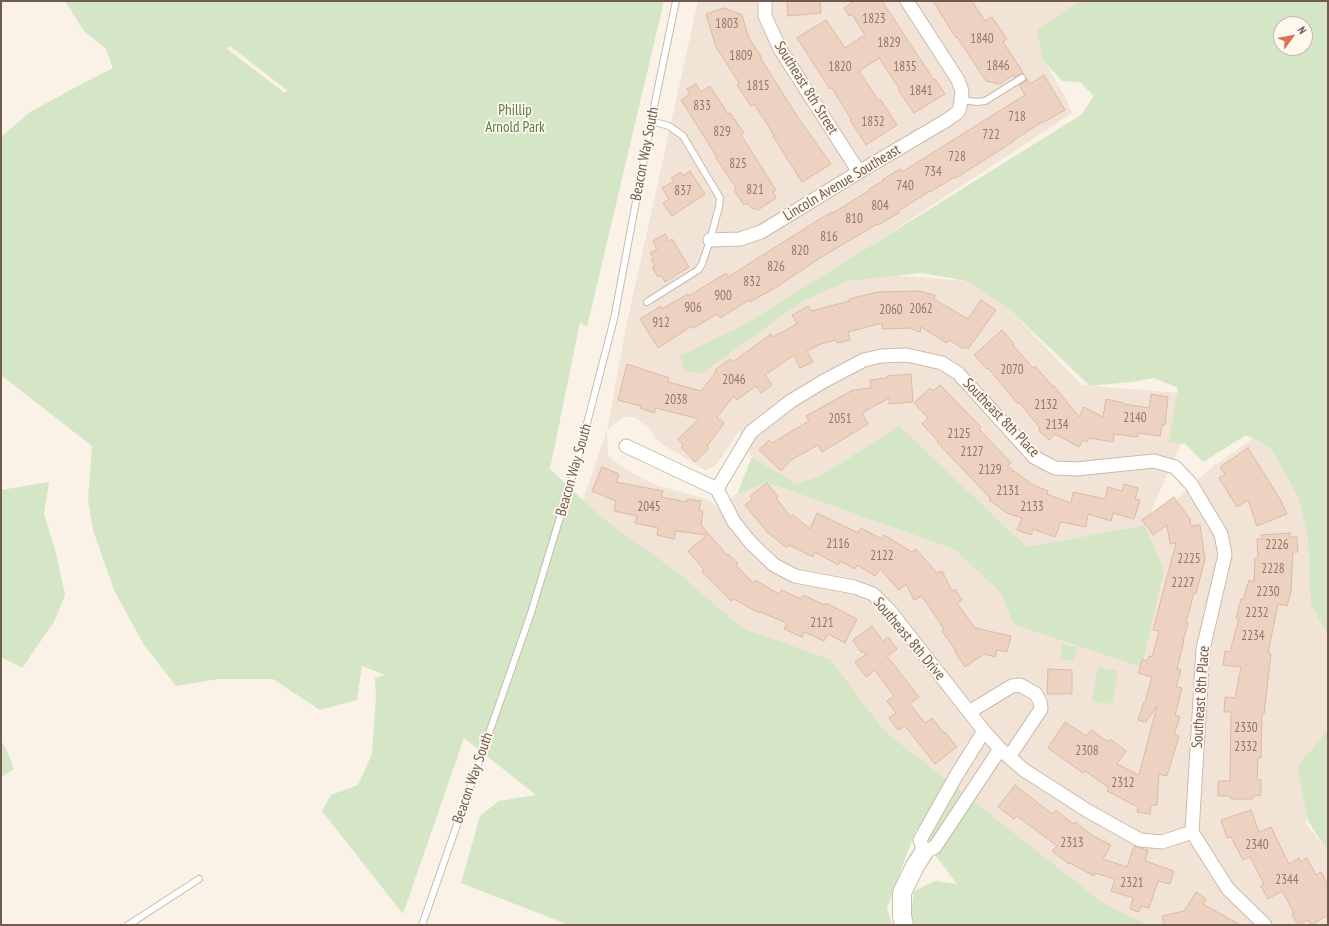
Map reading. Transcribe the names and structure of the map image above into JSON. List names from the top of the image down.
{
  "streets": {
    "street": [
      "Southeast 8th Street",
      "Lincoln Avenue Southeast",
      "Southeast 8th Place",
      "Southeast 8th Drive"
    ],
    "lane": ["Beacon Way South"]
  },
  "crossings": [
    ["Southeast 8th Street", "Lincoln Avenue Southeast"],
    ["Southeast 8th Place", "Southeast 8th Drive"]
  ],
  "parks": ["Phillip Arnold Park"],
  "house_numbers": [
    "1823",
    "1803",
    "1840",
    "1829",
    "1809",
    "1846",
    "1820",
    "1835",
    "1815",
    "1841",
    "833",
    "718",
    "1832",
    "829",
    "722",
    "728",
    "825",
    "734",
    "740",
    "821",
    "837",
    "804",
    "810",
    "816",
    "820",
    "826",
    "832",
    "900",
    "906",
    "2062",
    "2060",
    "912",
    "2070",
    "2046",
    "2038",
    "2132",
    "2140",
    "2051",
    "2134",
    "2125",
    "2127",
    "2129",
    "2131",
    "2045",
    "2133",
    "2116",
    "2226",
    "2122",
    "2225",
    "2228",
    "2227",
    "2230",
    "2232",
    "2121",
    "2234",
    "2330",
    "2332",
    "2308",
    "2312",
    "2313",
    "2340",
    "2344",
    "2321"
  ],
  "north": "top right"
}
